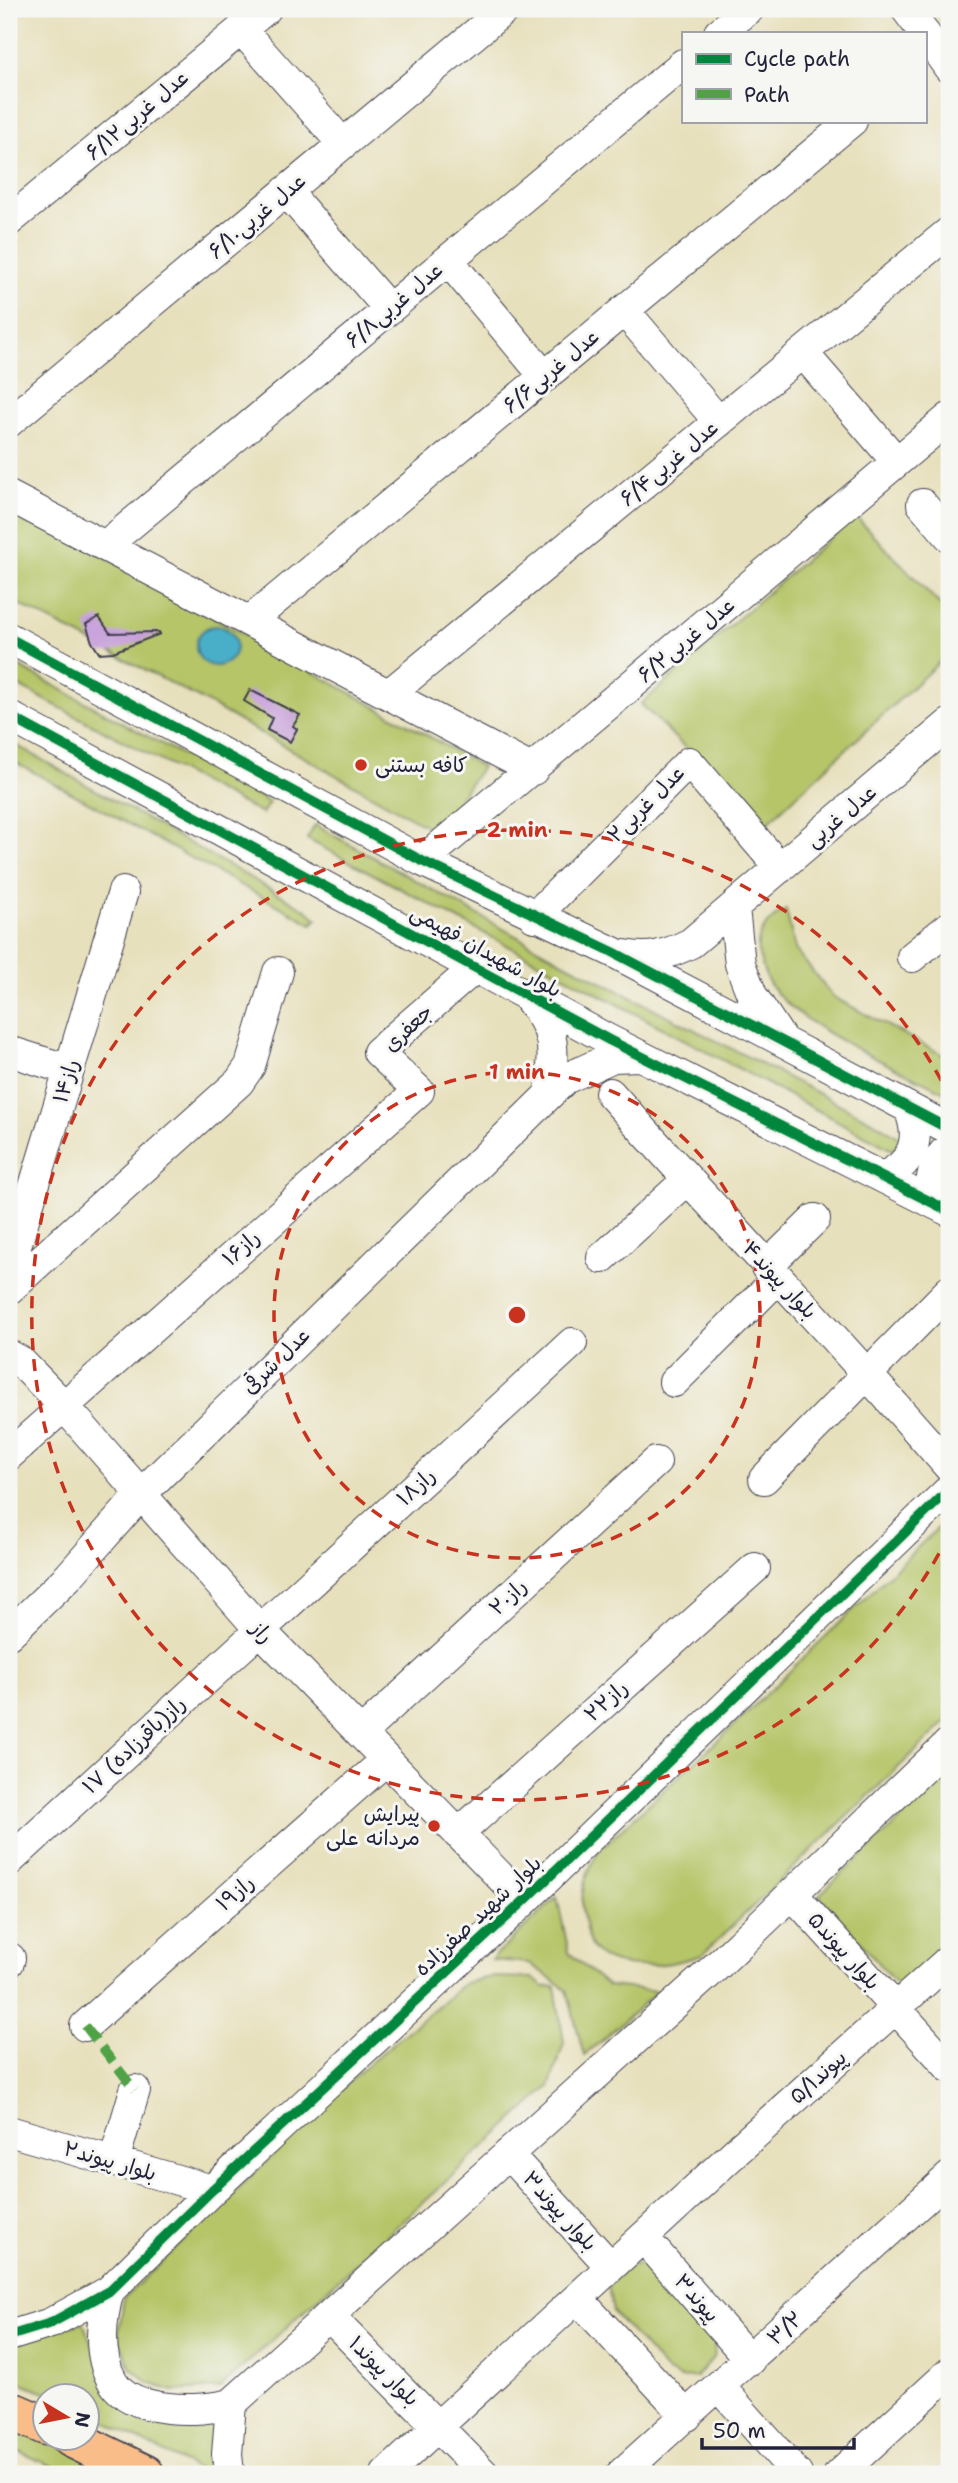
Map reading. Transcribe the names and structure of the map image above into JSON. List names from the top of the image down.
{
  "streets": {
    "street": [
      "۶/۱۲عدل غربی",
      "۶/۱۰عدل غربی",
      "۶/۸عدل غربی",
      "۶/۶عدل غربی",
      "۶/۴عدل غربی",
      "۶/۲عدل غربی",
      "عدل غربی۲",
      "عدل غربی",
      "بلوار شهیدان فهیمی",
      "جعفری",
      "راز۱۴",
      "راز۱۶",
      "بلوار پیوند۴",
      "عدل شرقی",
      "راز۱۸",
      "راز۲۰",
      "راز",
      "راز۲۲",
      "۱۷ راز(باقرزاده)",
      "راز۱۹",
      "بلوار شهید صفرزاده",
      "بلوار پیوند۵",
      "پیوند۵/۱",
      "بلوار پیوند۲",
      "بلوار پیوند۳",
      "پیوند۳",
      "۳/۲",
      "بلوار پیوند۱"
    ]
  },
  "crossings": [
    ["عدل غربی۲", "عدل غربی"],
    ["بلوار شهیدان فهیمی", "جعفری"],
    ["بلوار شهیدان فهیمی", "عدل شرقی"],
    ["جعفری", "راز۱۶"],
    ["راز۱۶", "راز"],
    ["عدل شرقی", "راز"],
    ["راز۱۸", "راز"],
    ["راز۱۸", "۱۷ راز(باقرزاده)"],
    ["راز۲۰", "راز"],
    ["راز", "راز۲۲"],
    ["راز", "۱۷ راز(باقرزاده)"],
    ["راز", "راز۱۹"],
    ["راز", "بلوار شهید صفرزاده"],
    ["بلوار شهید صفرزاده", "بلوار پیوند۲"],
    ["بلوار پیوند۵", "پیوند۵/۱"],
    ["پیوند۵/۱", "بلوار پیوند۳"],
    ["پیوند۵/۱", "پیوند۳"],
    ["پیوند۵/۱", "بلوار پیوند۱"],
    ["پیوند۳", "۳/۲"]
  ],
  "places": ["کافه بستنی", "پیرایش مردانه علی"],
  "legend": ["Cycle path", "Path"],
  "scale_bar": "50 m",
  "north": "right",
  "rings": ["2 min", "1 min"]
}
